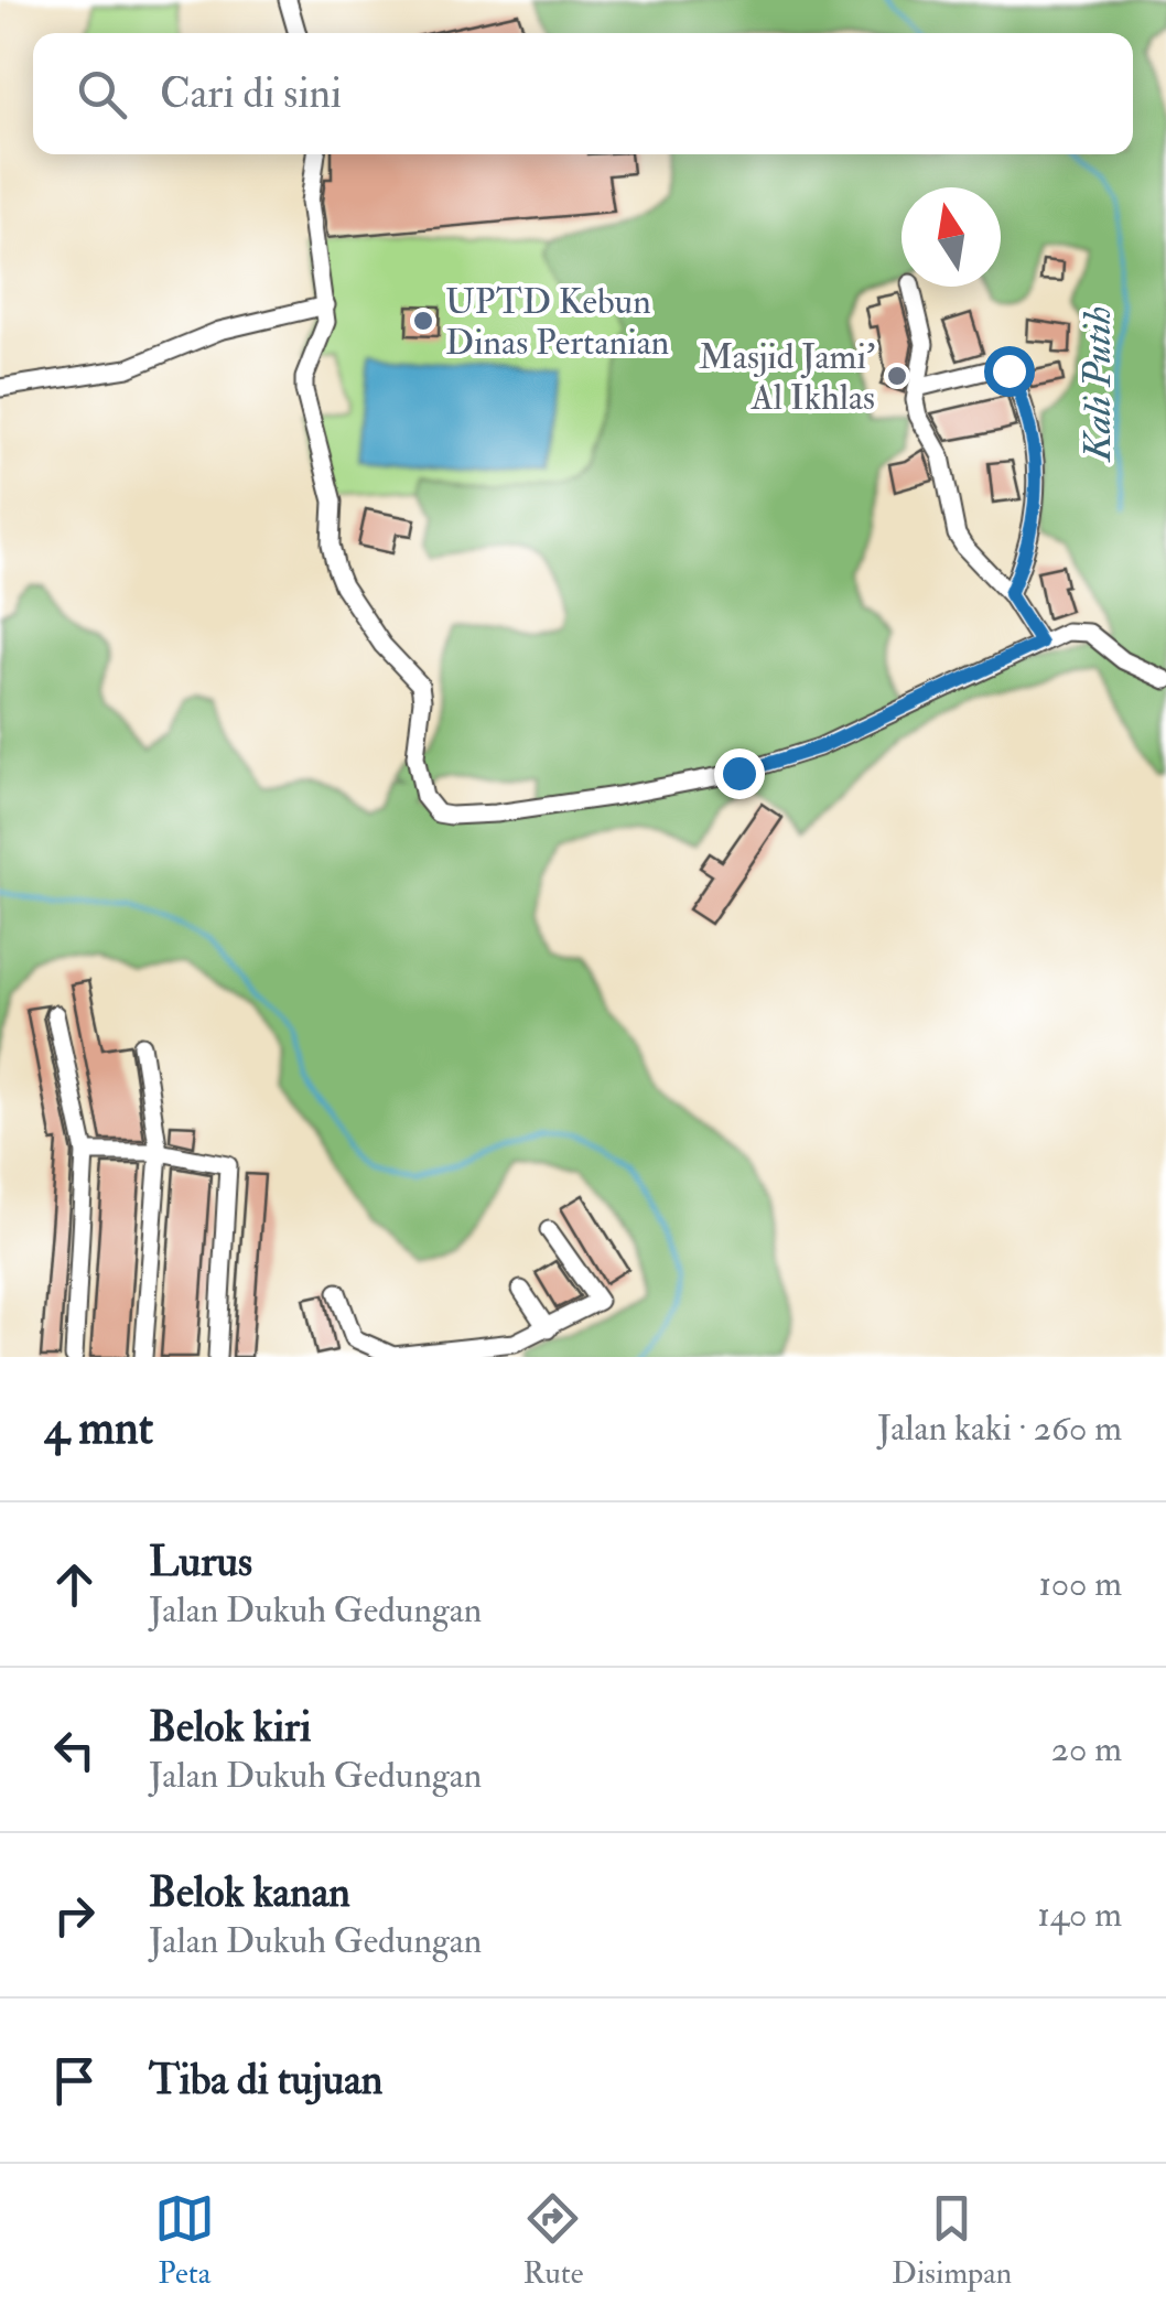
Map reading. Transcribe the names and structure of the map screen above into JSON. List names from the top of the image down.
{
  "water": ["Kali Putih"],
  "places": ["UPTD Kebun Dinas Pertanian", "Masjid Jami' Al Ikhlas"],
  "north": "top",
  "page": {
    "search": "Cari di sini",
    "heading": ["4 mnt", "Jalan kaki · 260 m"],
    "list": [
      ["Lurus", "Jalan Dukuh Gedungan", "100 m"],
      ["Belok kiri", "Jalan Dukuh Gedungan", "20 m"],
      ["Belok kanan", "Jalan Dukuh Gedungan", "140 m"],
      "Tiba di tujuan"
    ],
    "nav": ["Peta", "Rute", "Disimpan"]
  }
}
